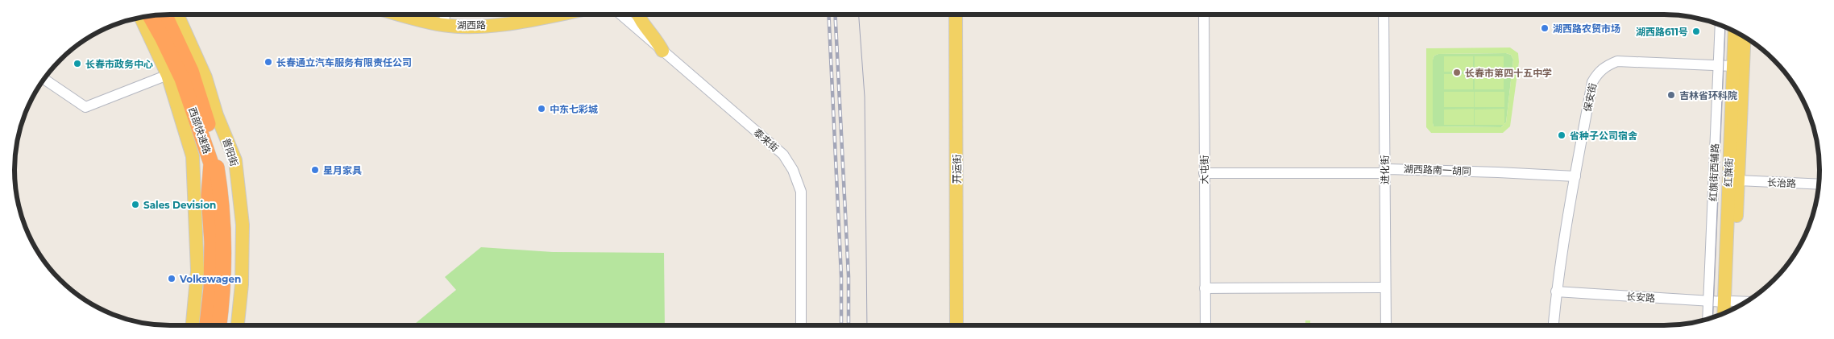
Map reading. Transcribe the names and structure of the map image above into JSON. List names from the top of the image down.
{
  "streets": {
    "highway": ["西部快速路"],
    "main road": [
      "湖西路",
      "普阳街",
      "开运街",
      "红旗街"
    ],
    "street": [
      "保安街",
      "泰来街",
      "大屯街",
      "进化街",
      "湖西路南一胡同",
      "红旗街西辅路",
      "长治路",
      "长安路"
    ]
  },
  "crossings": [
    ["保安街", "湖西路南一胡同"],
    ["保安街", "红旗街西辅路"],
    ["保安街", "红旗街"],
    ["保安街", "长安路"],
    ["大屯街", "湖西路南一胡同"],
    ["进化街", "湖西路南一胡同"],
    ["红旗街西辅路", "长安路"],
    ["红旗街", "长治路"],
    ["红旗街", "长安路"]
  ],
  "places": [
    "湖西路农贸市场",
    "湖西路611号",
    "长春通立汽车服务有限责任公司",
    "长春市政务中心",
    "长春市第四十五中学",
    "吉林省环科院",
    "中东七彩城",
    "省种子公司宿舍",
    "星月家具",
    "Sales Devision",
    "Volkswagen"
  ]
}
